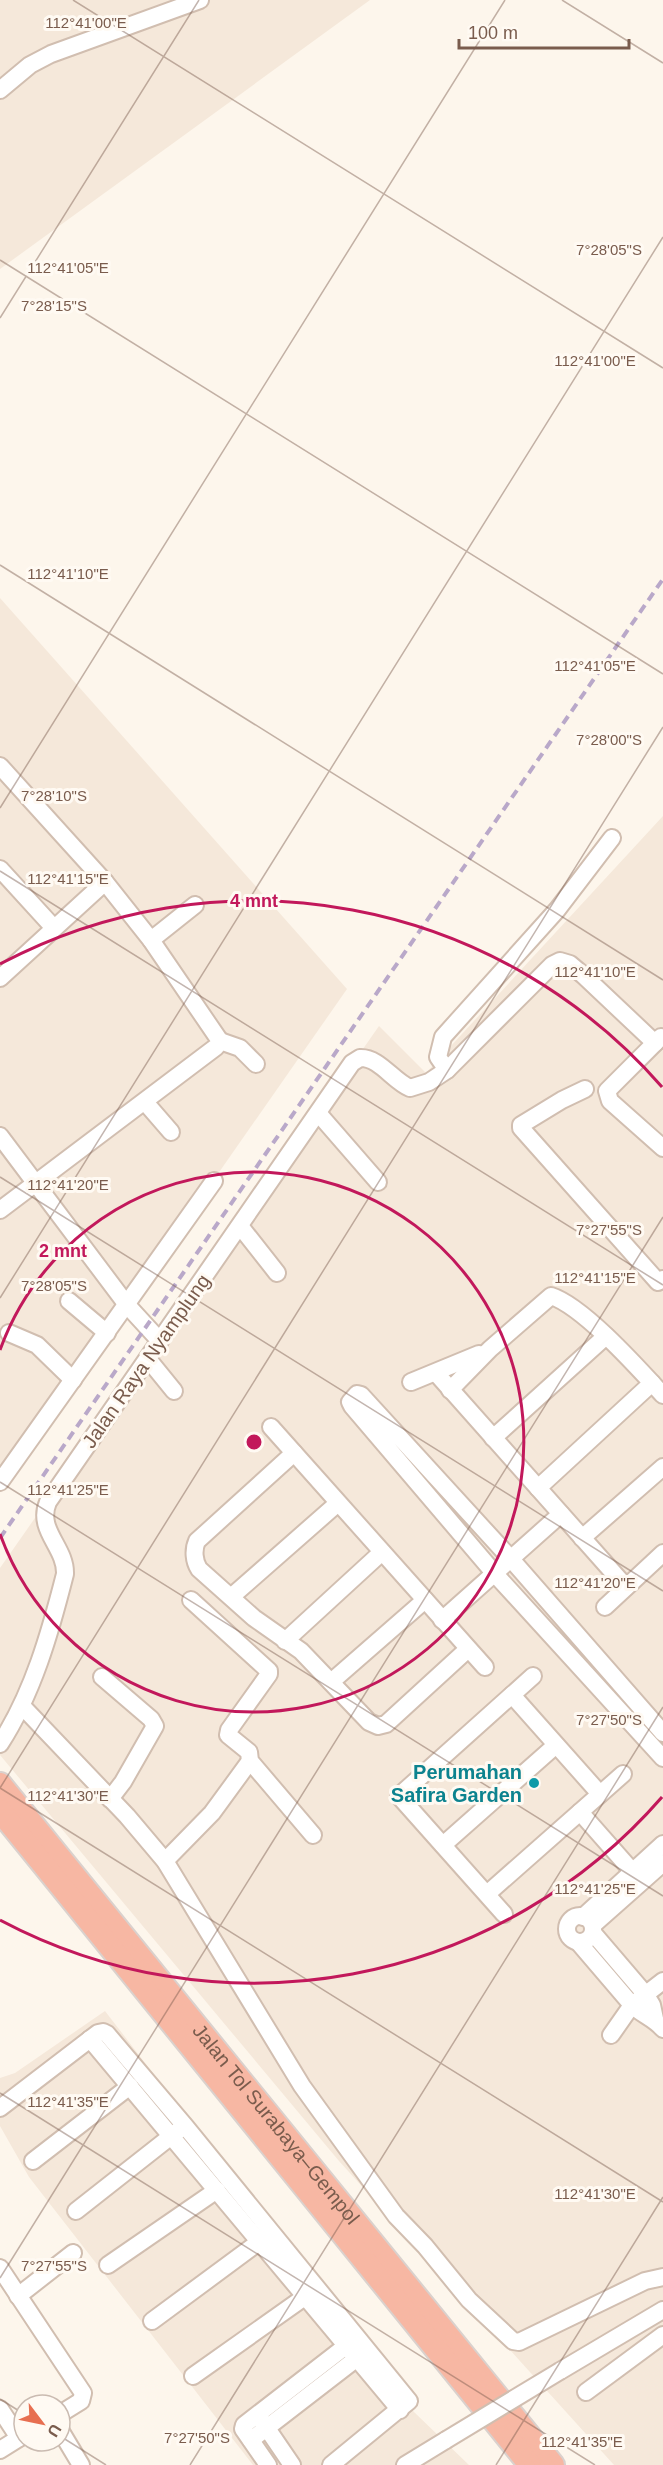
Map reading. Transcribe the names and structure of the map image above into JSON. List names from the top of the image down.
{
  "streets": {
    "highway": ["Jalan Tol Surabaya–Gempol"],
    "street": ["Jalan Raya Nyamplung"]
  },
  "places": ["Perumahan Safira Garden"],
  "scale_bar": "100 m",
  "north": "bottom right",
  "coordinates": [
    "112°41'00\"E",
    "7°28'05\"S",
    "112°41'05\"E",
    "7°28'15\"S",
    "112°41'10\"E",
    "7°28'00\"S",
    "7°28'10\"S",
    "112°41'15\"E",
    "112°41'20\"E",
    "7°27'55\"S",
    "112°41'25\"E",
    "7°27'50\"S",
    "112°41'30\"E",
    "112°41'35\"E"
  ],
  "rings": ["4 mnt", "2 mnt"]
}
